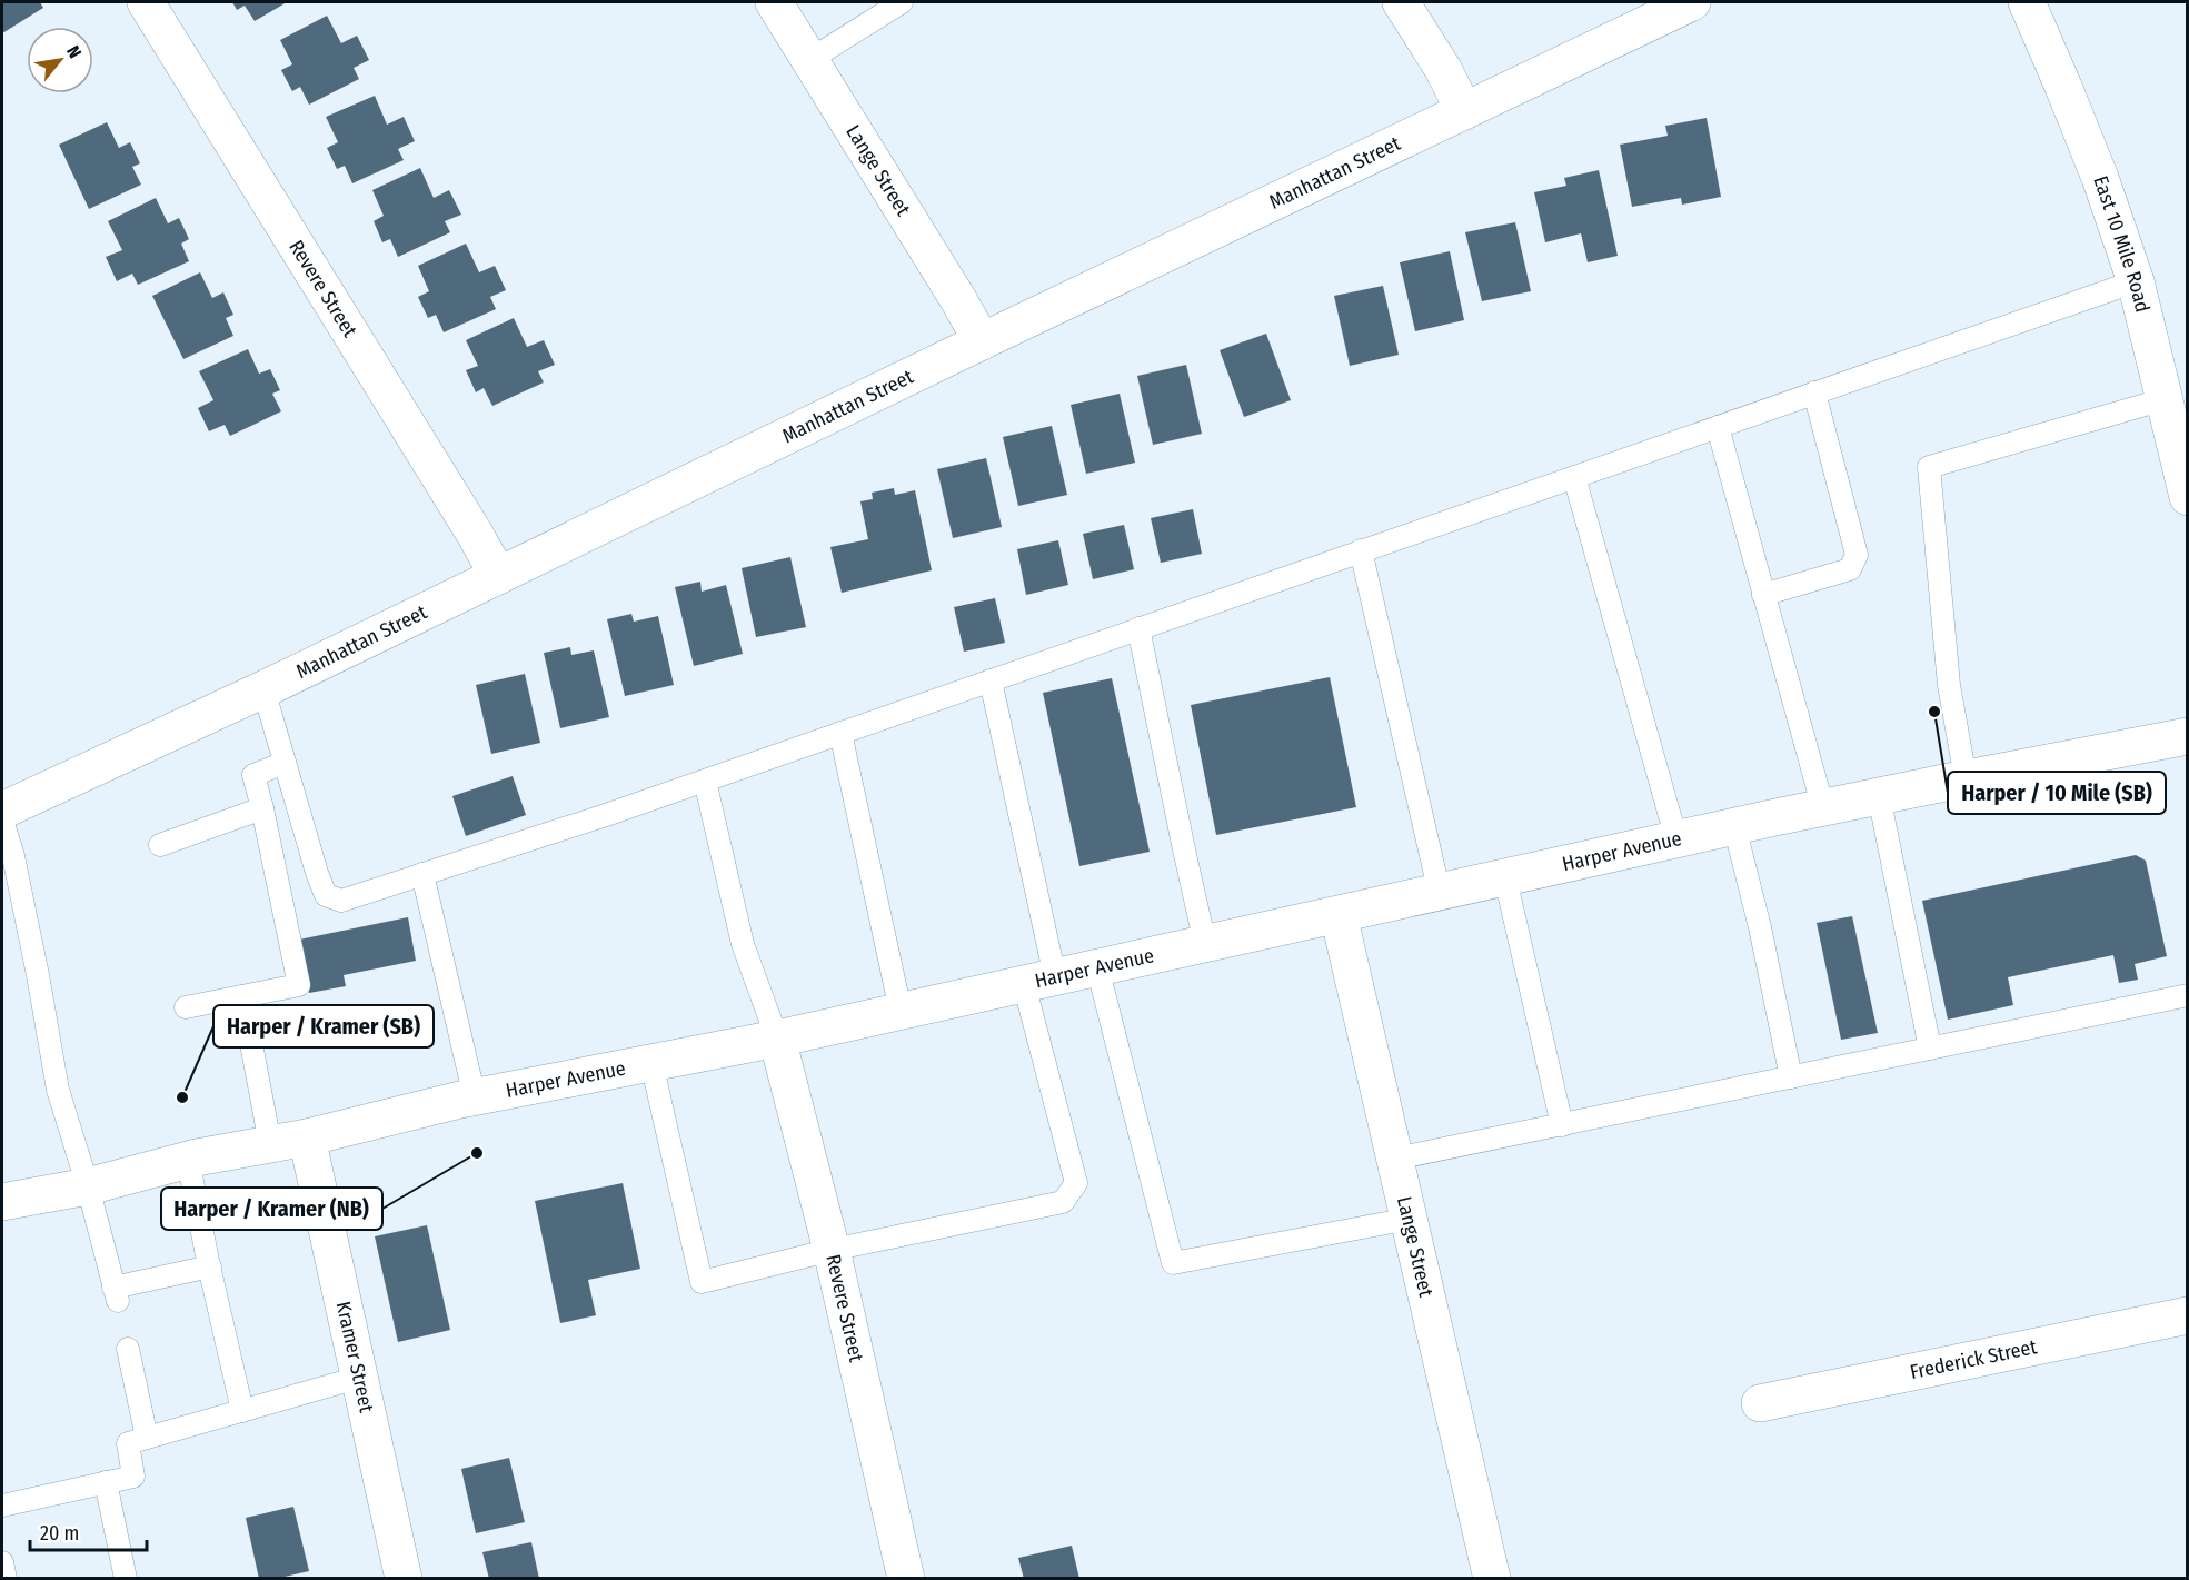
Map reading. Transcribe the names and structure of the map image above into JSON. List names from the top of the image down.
{
  "streets": {
    "street": [
      "Lange Street",
      "Manhattan Street",
      "East 10 Mile Road",
      "Revere Street",
      "Harper Avenue",
      "Kramer Street",
      "Frederick Street"
    ]
  },
  "crossings": [
    ["Lange Street", "Manhattan Street"],
    ["Lange Street", "Harper Avenue"],
    ["Manhattan Street", "Revere Street"],
    ["Revere Street", "Harper Avenue"],
    ["Harper Avenue", "Kramer Street"]
  ],
  "places": ["Harper / 10 Mile (SB)", "Harper / Kramer (SB)", "Harper / Kramer (NB)"],
  "scale_bar": "20 m",
  "north": "top right"
}
